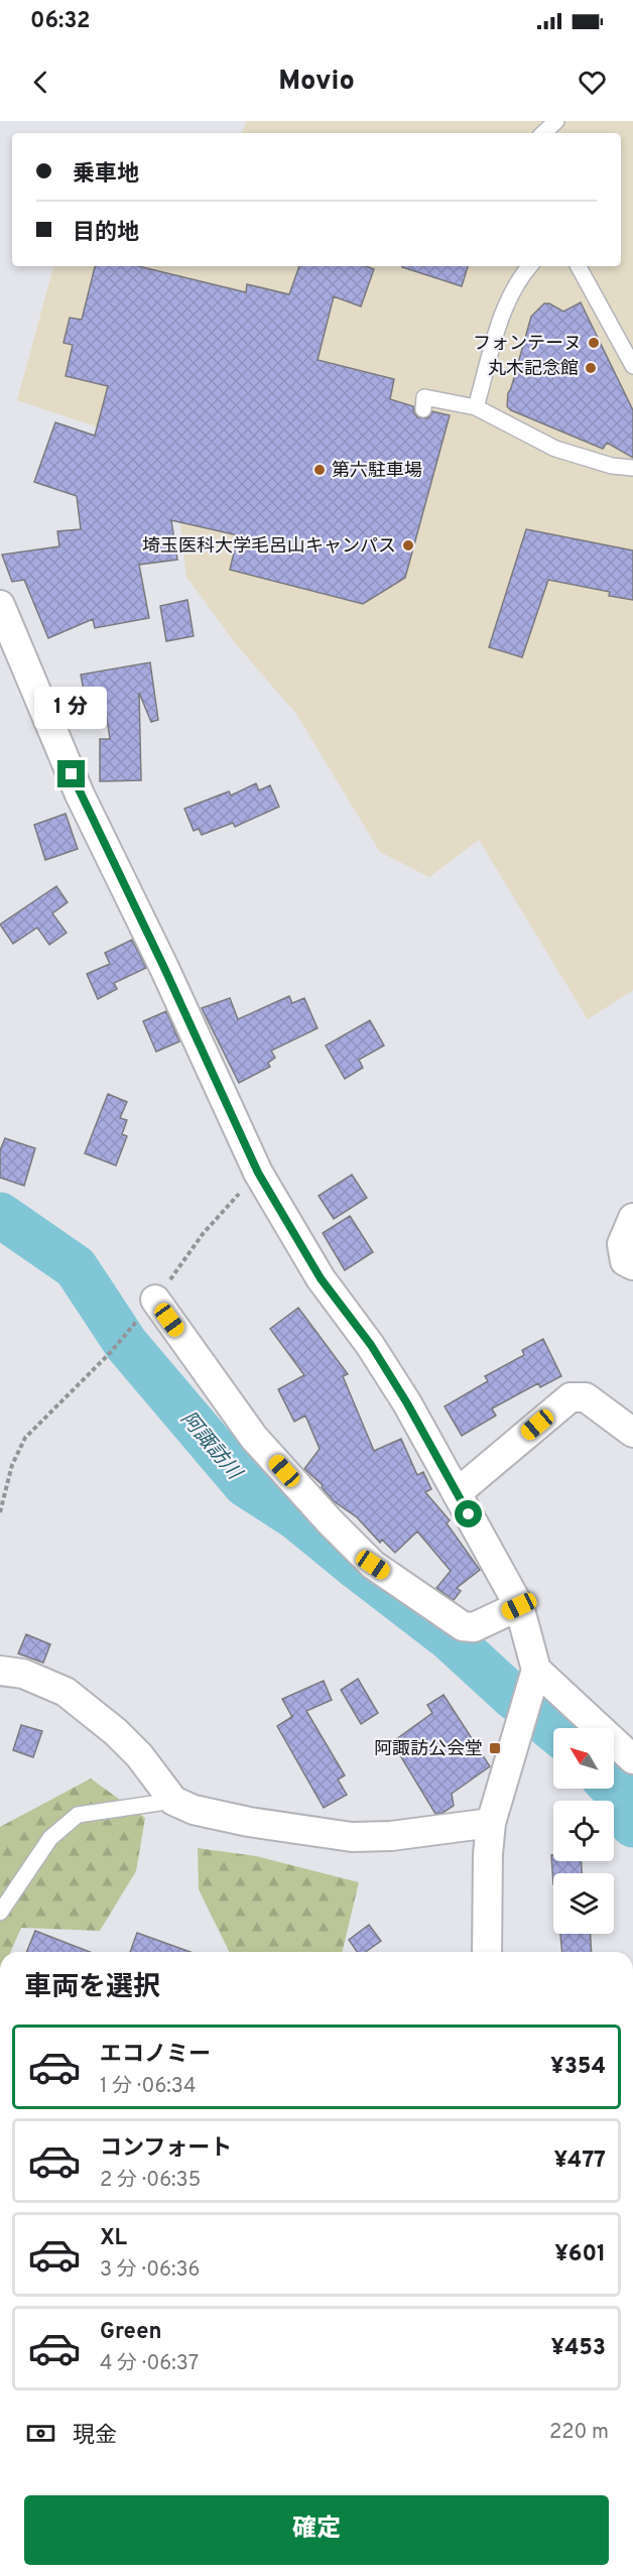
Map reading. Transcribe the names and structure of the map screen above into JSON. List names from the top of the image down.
{
  "water": ["阿諏訪川"],
  "places": {
    "other": [
      "フォンテーヌ",
      "丸木記念館",
      "第六駐車場",
      "埼玉医科大学毛呂山キャンパス"
    ],
    "transit": ["阿諏訪公会堂"]
  },
  "north": "top left",
  "page": {
    "status": "06:32",
    "header": "Movio",
    "banner": ["乗車地", "目的地"],
    "bubble": "1 分",
    "heading": "車両を選択",
    "list": [
      {
        "name": "エコノミー",
        "note": "1 分 · 06:34",
        "value": "¥354"
      },
      {
        "name": "コンフォート",
        "note": "2 分 · 06:35",
        "value": "¥477"
      },
      {
        "name": "XL",
        "note": "3 分 · 06:36",
        "value": "¥601"
      },
      {
        "name": "Green",
        "note": "4 分 · 06:37",
        "value": "¥453"
      }
    ],
    "pay": ["現金", "220 m"],
    "buttons": "確定"
  }
}
